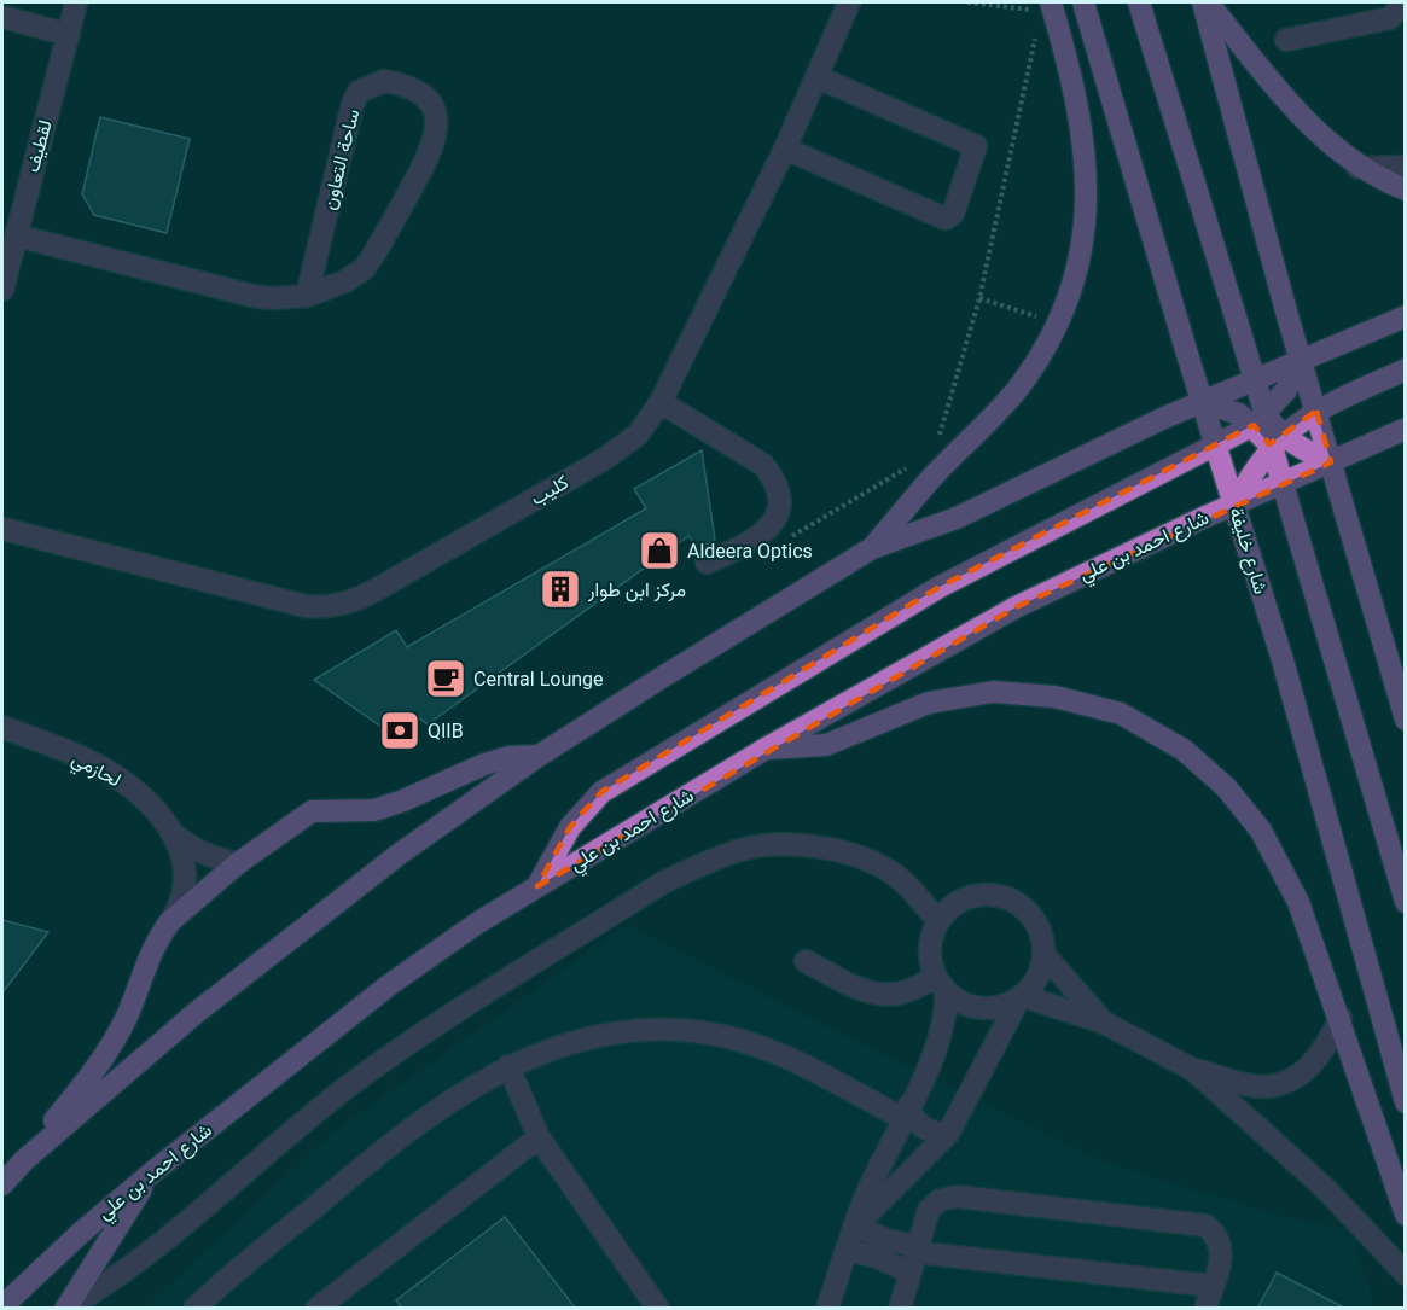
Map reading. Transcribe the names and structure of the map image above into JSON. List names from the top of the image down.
{
  "streets": {
    "main road": ["شارع احمد بن علي", "شارع خليفة"],
    "street": [
      "لقطيف",
      "ساحة التعاون",
      "كليب",
      "لحازمي"
    ]
  },
  "crossings": [
    ["لقطيف", "ساحة التعاون"],
    ["شارع احمد بن علي", "شارع خليفة"]
  ],
  "places": {
    "shop": ["Aldeera Optics"],
    "building": ["مركز ابن طوار"],
    "cafe": ["Central Lounge"],
    "bank": ["QIIB"]
  }
}
